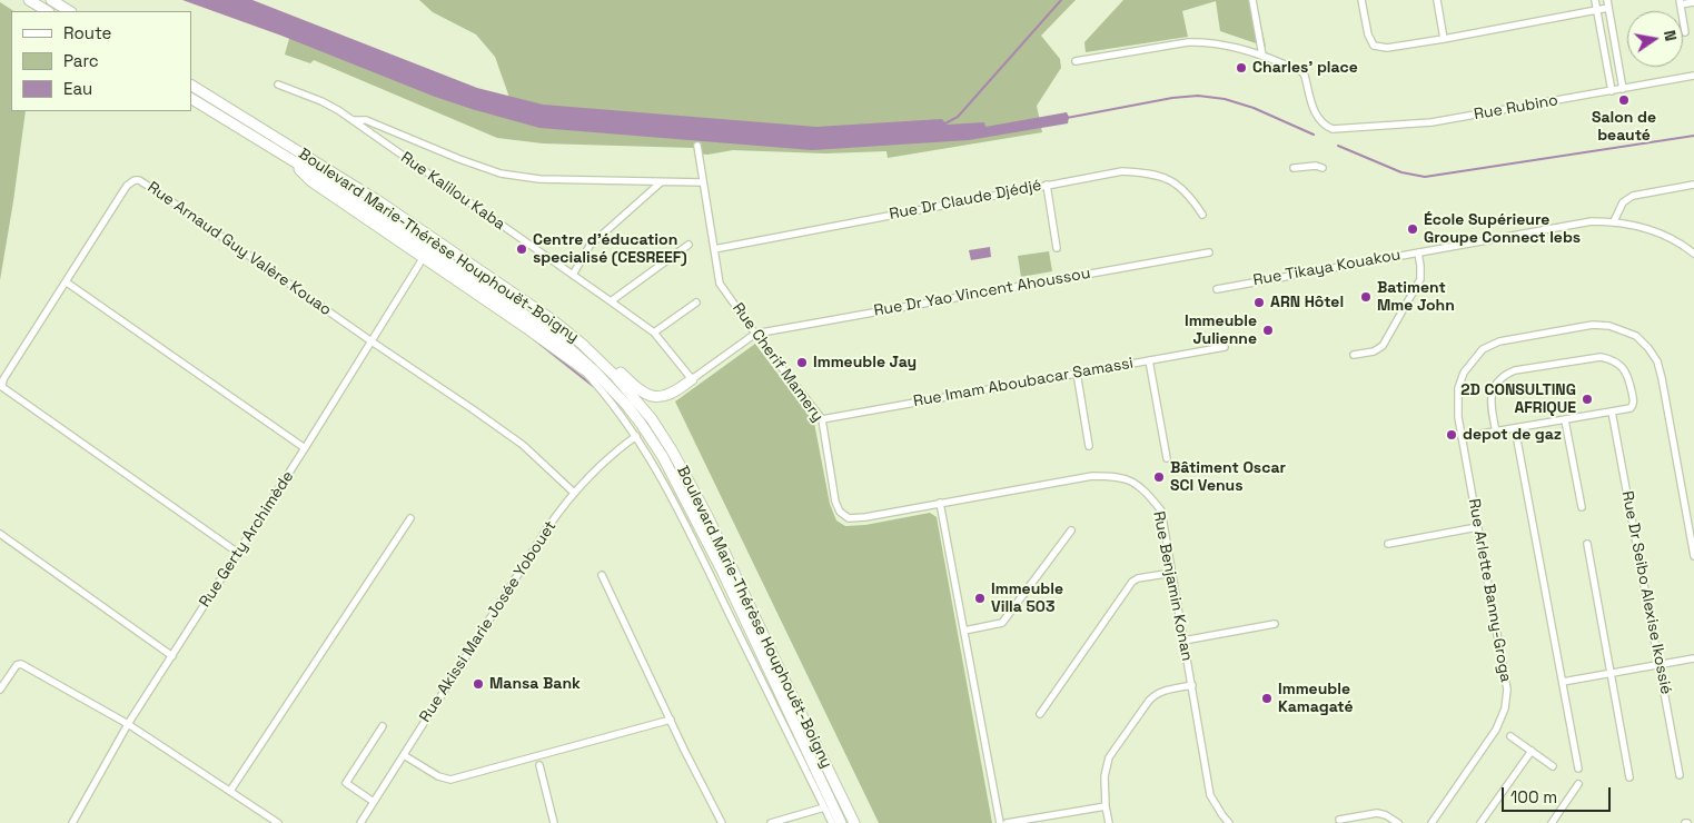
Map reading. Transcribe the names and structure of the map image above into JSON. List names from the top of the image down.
{
  "streets": {
    "main road": ["Boulevard Marie-Thérèse Houphouët-Boigny"],
    "street": [
      "Rue Rubino",
      "Rue Kalilou Kaba",
      "Rue Dr Claude Djédjé",
      "Rue Arnaud Guy Valère Kouao",
      "Rue Tikaya Kouakou",
      "Rue Dr Yao Vincent Ahoussou",
      "Rue Cherif Mamery",
      "Rue Imam Aboubacar Samassi",
      "Rue Gerty Archimède",
      "Rue Benjamin Konan",
      "Rue Arlette Banny-Groga",
      "Rue Dr Seibo Alexise Ikossié",
      "Rue Akissi Marie Josée Yobouet"
    ]
  },
  "crossings": [
    ["Rue Dr Claude Djédjé", "Rue Cherif Mamery"],
    ["Rue Arnaud Guy Valère Kouao", "Rue Gerty Archimède"],
    ["Rue Dr Yao Vincent Ahoussou", "Rue Cherif Mamery"],
    ["Rue Cherif Mamery", "Rue Imam Aboubacar Samassi"],
    ["Rue Cherif Mamery", "Rue Benjamin Konan"]
  ],
  "places": [
    "Charles' place",
    "Salon de beauté",
    "École Supérieure Groupe Connect Iebs",
    "Centre d'éducation specialisé (CESREEF)",
    "Batiment Mme John",
    "ARN Hôtel",
    "Immeuble Julienne",
    "Immeuble Jay",
    "2D CONSULTING AFRIQUE",
    "depot de gaz",
    "Bâtiment Oscar SCI Venus",
    "Immeuble Villa 503",
    "Mansa Bank",
    "Immeuble Kamagaté"
  ],
  "legend": ["Route", "Parc", "Eau"],
  "scale_bar": "100 m",
  "north": "right"
}
